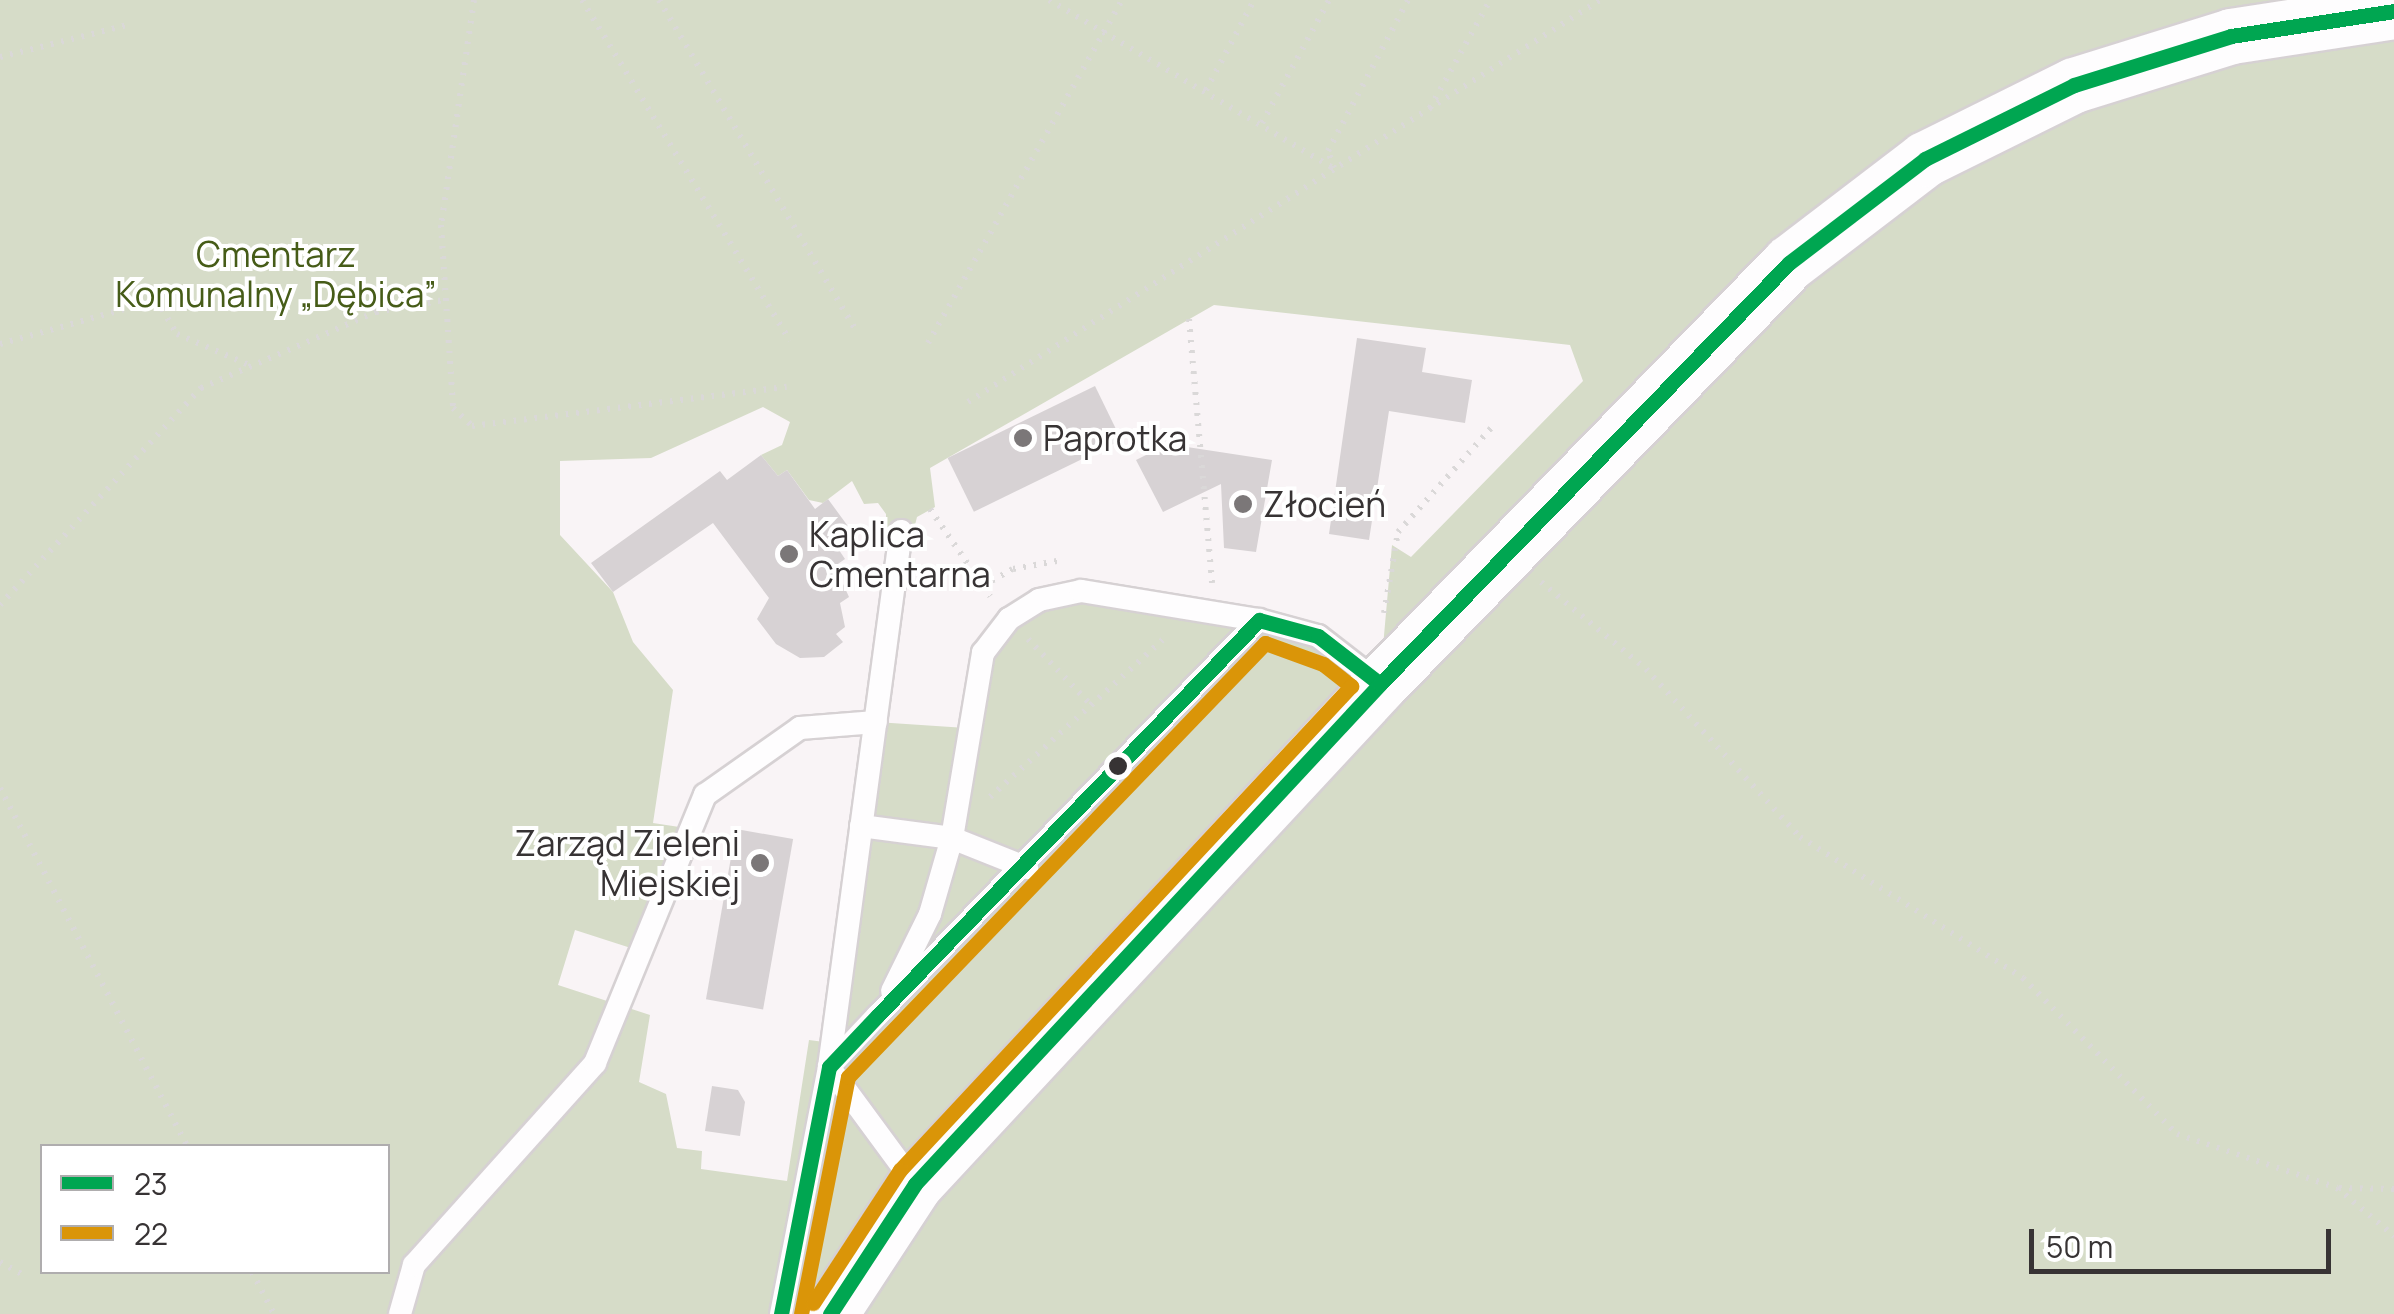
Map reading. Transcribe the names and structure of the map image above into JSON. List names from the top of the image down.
{
  "parks": ["Cmentarz Komunalny „Dębica”"],
  "places": [
    "Paprotka",
    "Złocień",
    "Kaplica Cmentarna",
    "Zarząd Zieleni Miejskiej"
  ],
  "lines": ["transit line 23", "transit line 22"],
  "legend": ["23", "22"],
  "scale_bar": "50 m"
}
